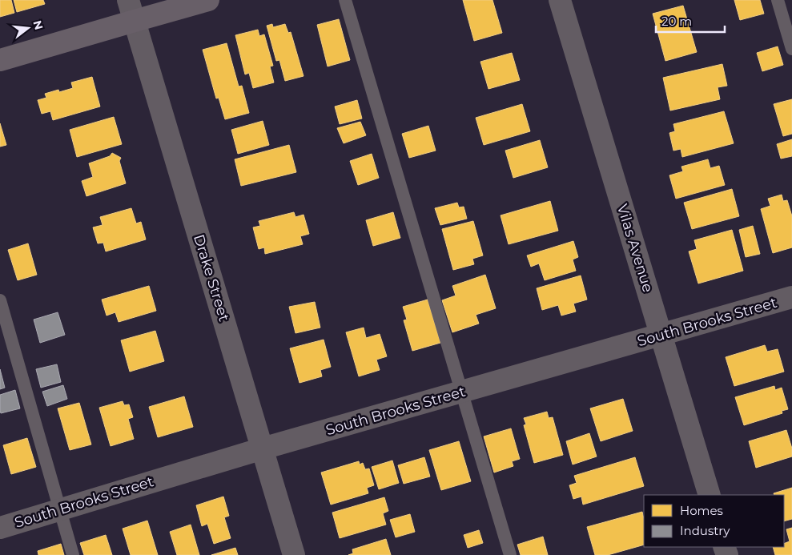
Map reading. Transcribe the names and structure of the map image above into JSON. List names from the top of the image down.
{
  "streets": {
    "street": ["Vilas Avenue", "Drake Street", "South Brooks Street"]
  },
  "crossings": [
    ["Vilas Avenue", "South Brooks Street"],
    ["Drake Street", "South Brooks Street"]
  ],
  "legend": ["Homes", "Industry"],
  "scale_bar": "20 m",
  "north": "right"
}
